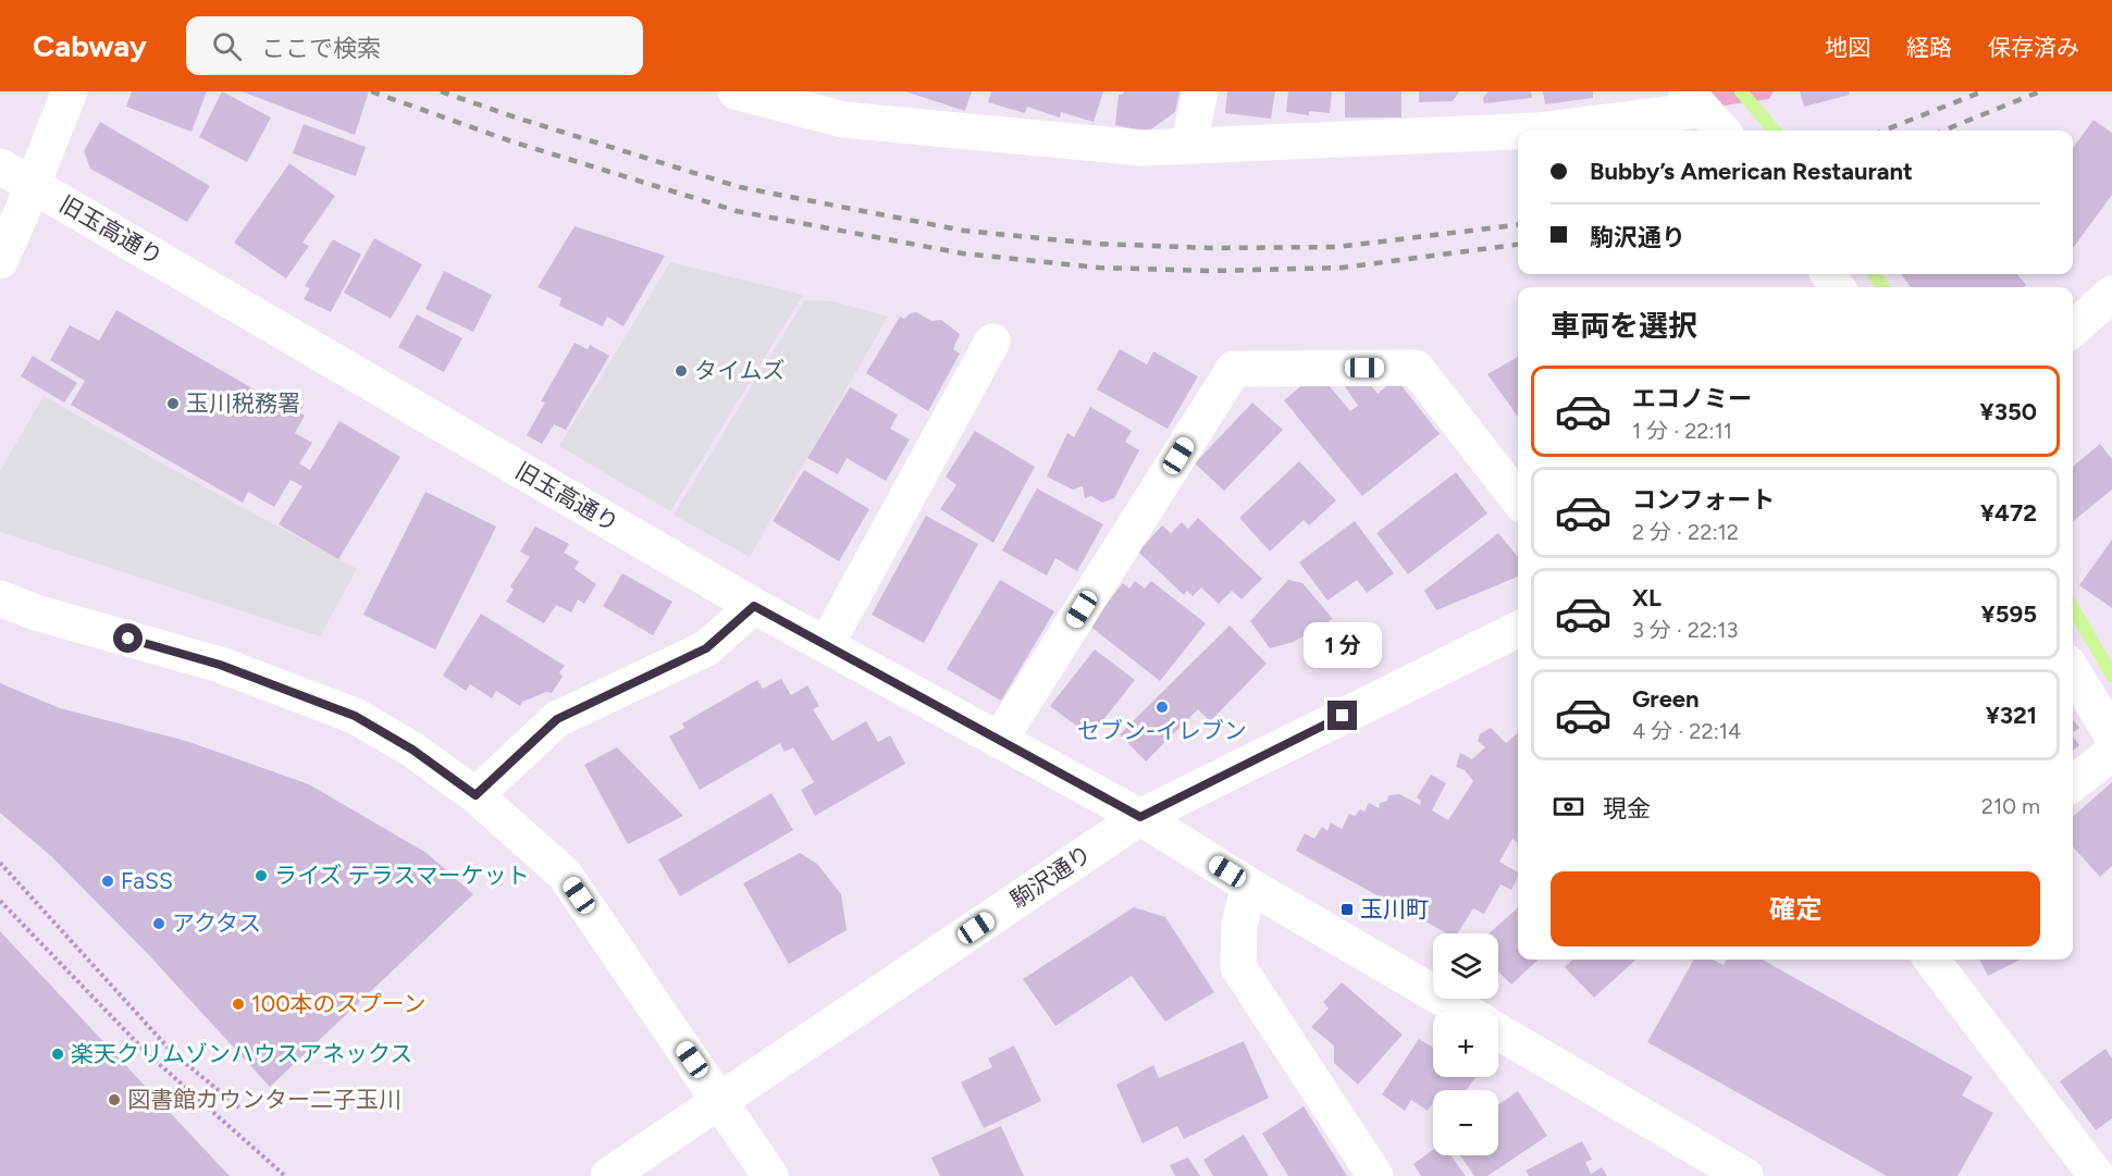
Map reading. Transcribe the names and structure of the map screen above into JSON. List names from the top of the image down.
{
  "streets": {
    "street": ["旧玉高通り", "駒沢通り"]
  },
  "crossings": [
    ["旧玉高通り", "駒沢通り"]
  ],
  "places": {
    "other": [
      "タイムズ",
      "玉川税務署",
      "セブン-イレブン",
      "ライズ テラスマーケット",
      "FaSS",
      "アクタス",
      "100本のスプーン",
      "楽天クリムゾンハウスアネックス",
      "図書館カウンター二子玉川"
    ],
    "transit": ["玉川町"]
  },
  "page": {
    "header": "Cabway",
    "search": "ここで検索",
    "nav": ["地図", "経路", "保存済み"],
    "banner": ["Bubby’s American Restaurant", "駒沢通り"],
    "heading": "車両を選択",
    "list": [
      {
        "name": "エコノミー",
        "note": "1 分 · 22:11",
        "value": "¥350"
      },
      {
        "name": "コンフォート",
        "note": "2 分 · 22:12",
        "value": "¥472"
      },
      {
        "name": "XL",
        "note": "3 分 · 22:13",
        "value": "¥595"
      },
      {
        "name": "Green",
        "note": "4 分 · 22:14",
        "value": "¥321"
      }
    ],
    "bubble": "1 分",
    "pay": ["現金", "210 m"],
    "buttons": "確定",
    "map_buttons": ["+", "−"]
  }
}
